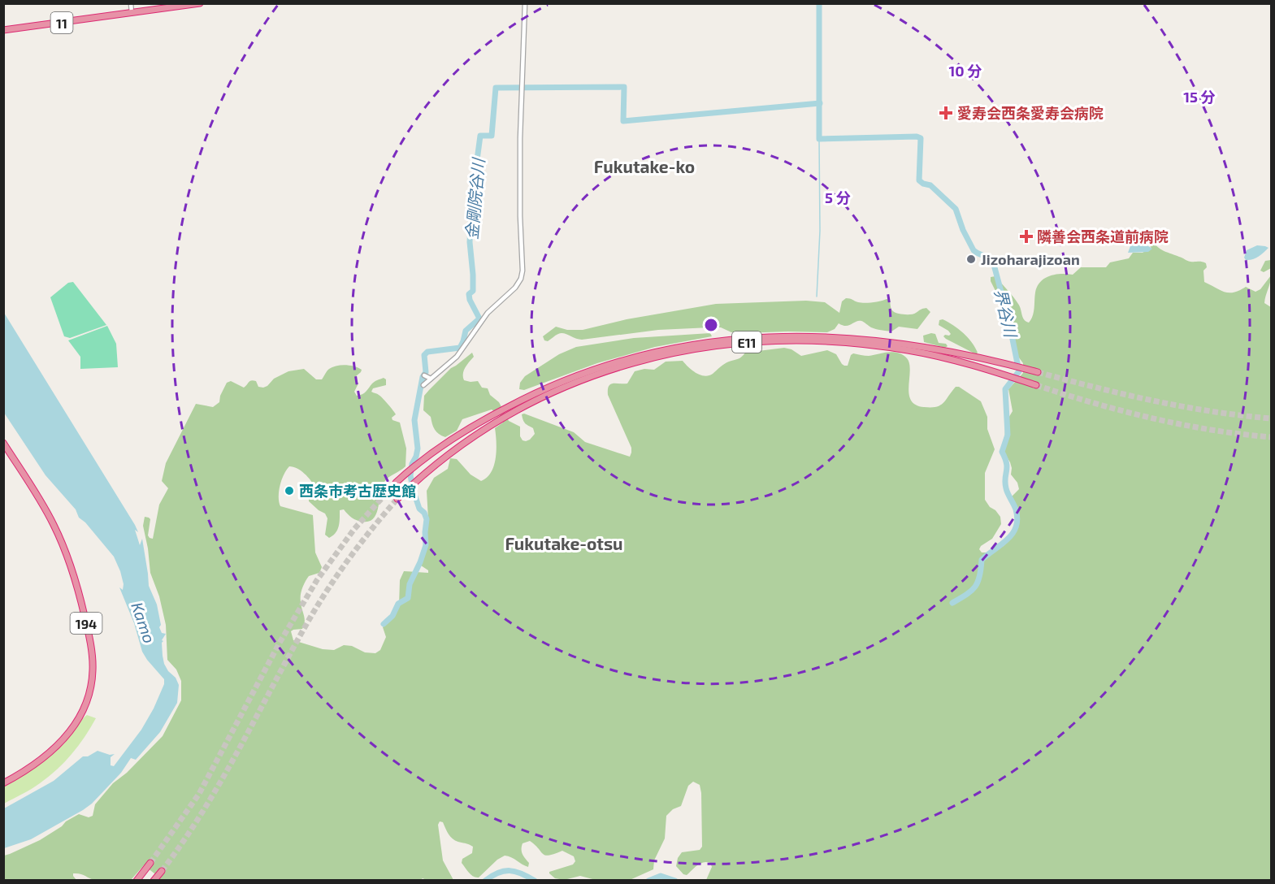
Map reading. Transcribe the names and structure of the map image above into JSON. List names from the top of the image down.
{
  "streets": {
    "highway": ["11", "E11", "194"]
  },
  "districts": ["Fukutake-ko", "Fukutake-otsu"],
  "water": ["金剛院谷川", "界谷川", "Kamo"],
  "places": {
    "health": ["愛寿会西条愛寿会病院", "隣善会西条道前病院"],
    "other": ["Jizoharajizoan", "西条市考古歴史館"]
  },
  "rings": ["10 分", "15 分", "5 分"]
}
